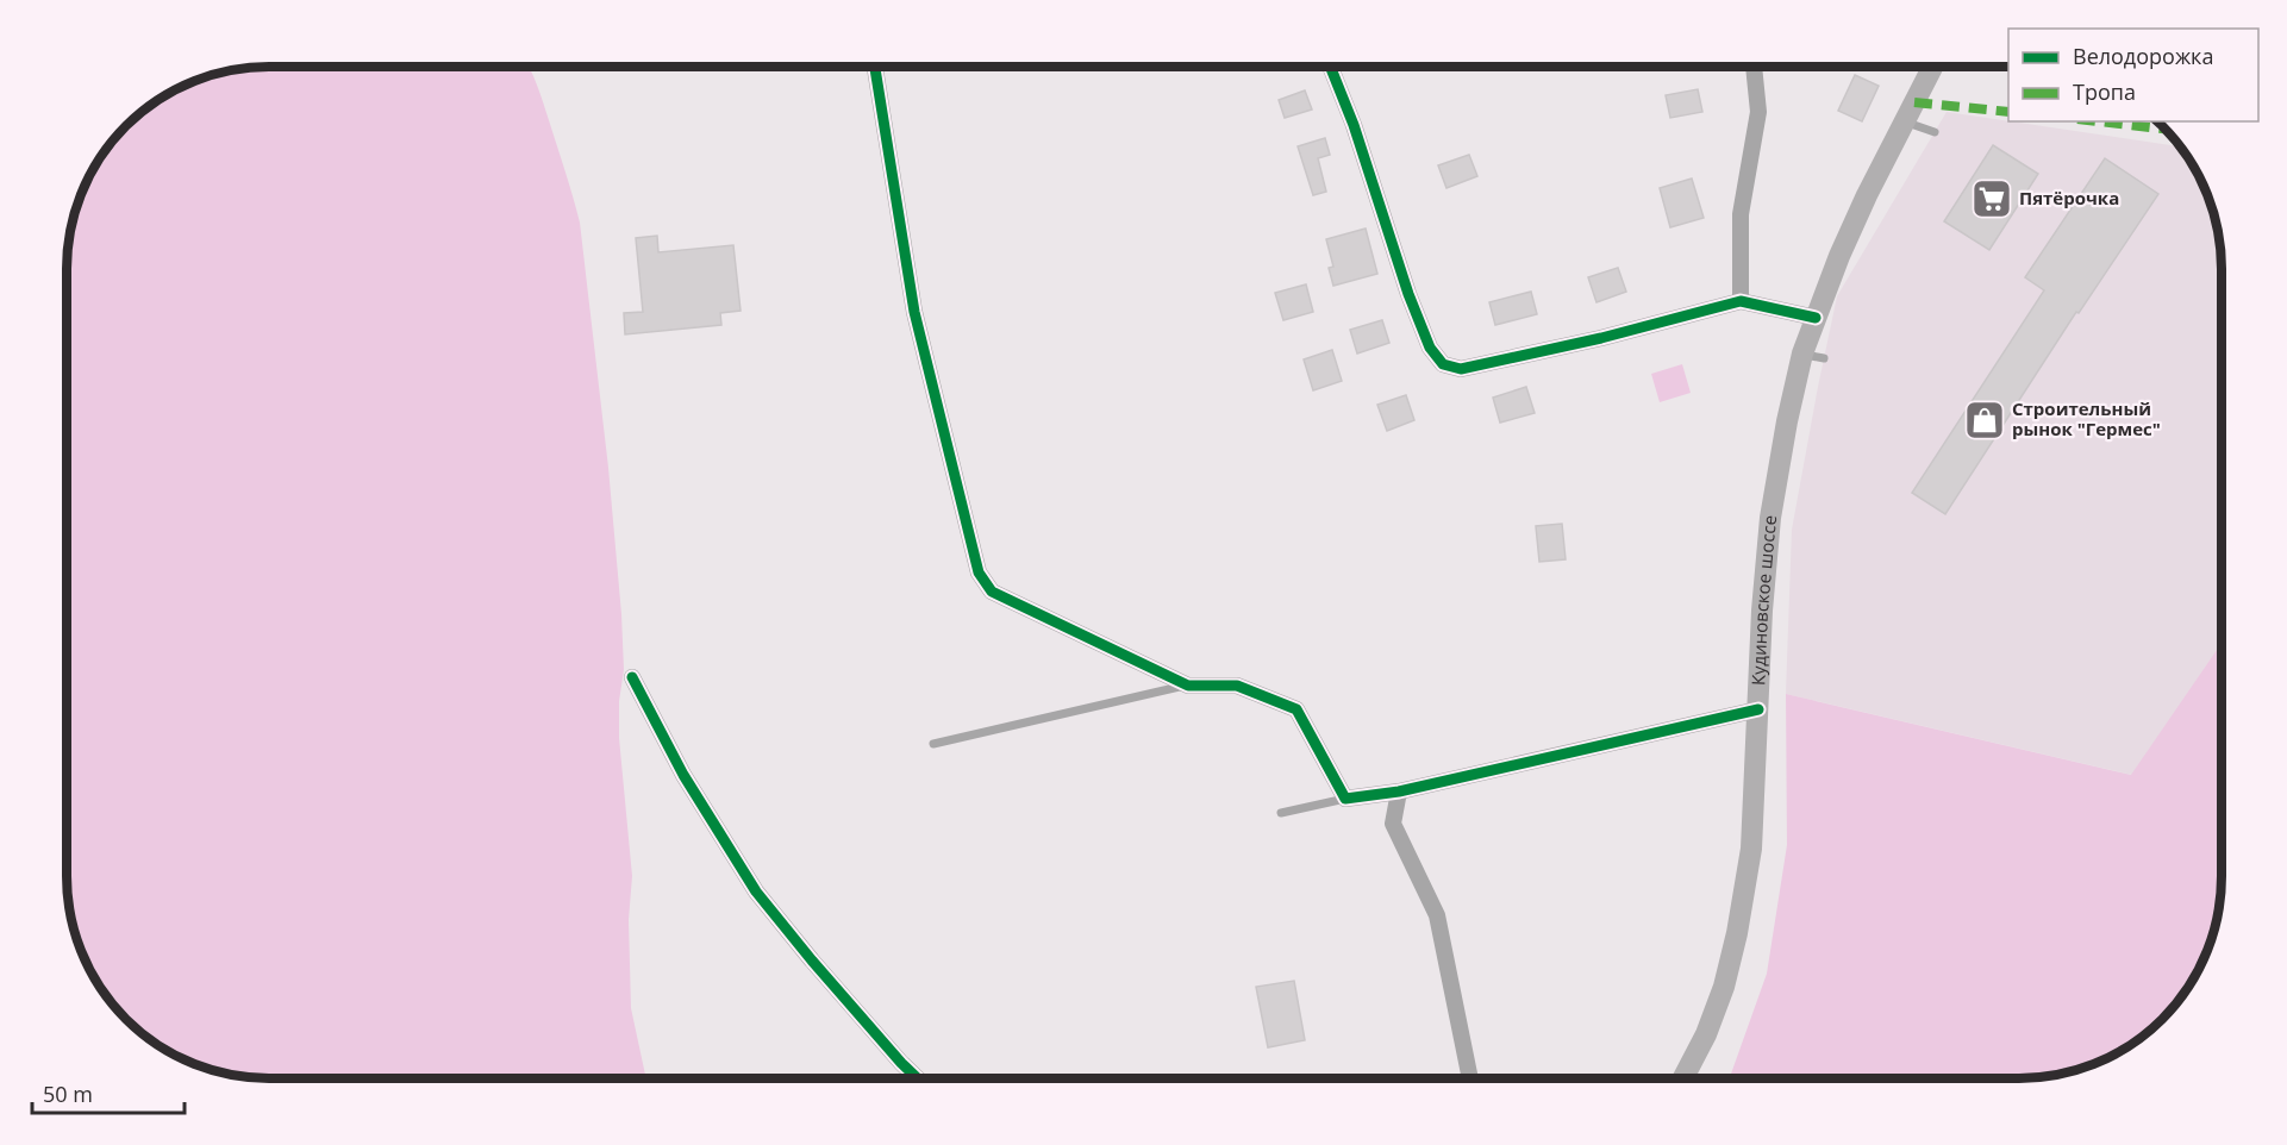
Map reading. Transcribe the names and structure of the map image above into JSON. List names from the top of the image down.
{
  "streets": {
    "main road": ["Кудиновское шоссе"]
  },
  "places": {
    "supermarket": ["Пятёрочка"],
    "shop": ["Строительный рынок \"Гермес\""]
  },
  "legend": ["Велодорожка", "Тропа"],
  "scale_bar": "50 m"
}
